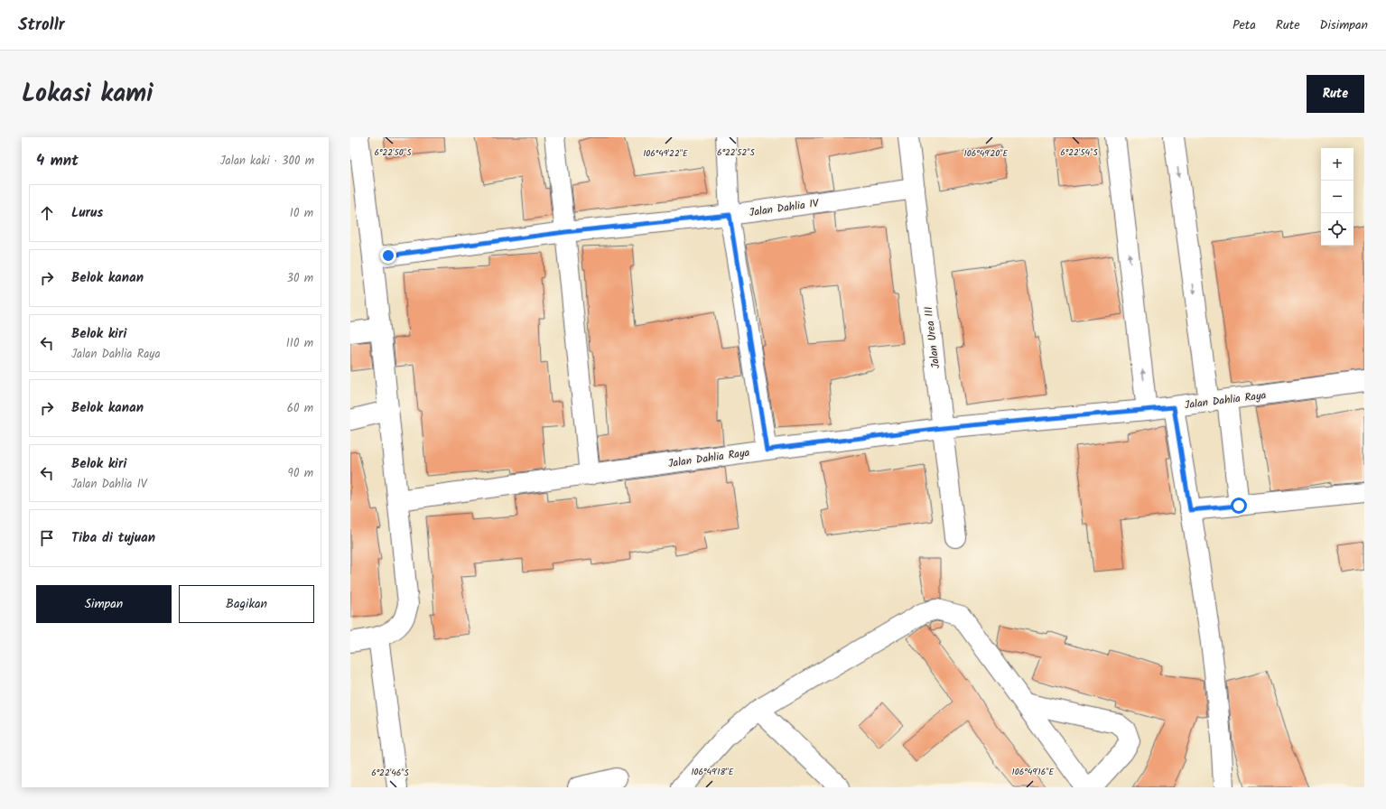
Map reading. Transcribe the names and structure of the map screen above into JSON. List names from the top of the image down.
{
  "streets": {
    "street": ["Jalan Dahlia IV", "Jalan Urea III", "Jalan Dahlia Raya"]
  },
  "crossings": [
    ["Jalan Dahlia IV", "Jalan Urea III"],
    ["Jalan Urea III", "Jalan Dahlia Raya"]
  ],
  "page": {
    "header": "Strollr",
    "nav": ["Peta", "Rute", "Disimpan"],
    "title": "Lokasi kami",
    "buttons": [
      "Rute",
      ["Simpan", "Bagikan"]
    ],
    "heading": ["4 mnt", "Jalan kaki · 300 m"],
    "map_buttons": ["+", "−"],
    "list": [
      ["Lurus", "10 m"],
      ["Belok kanan", "30 m"],
      ["Belok kiri", "Jalan Dahlia Raya", "110 m"],
      ["Belok kanan", "60 m"],
      ["Belok kiri", "Jalan Dahlia IV", "90 m"],
      "Tiba di tujuan"
    ]
  },
  "coordinates": [
    "6°22'50\"S",
    "6°22'52\"S",
    "6°22'54\"S",
    "106°49'22\"E",
    "106°49'20\"E",
    "106°49'18\"E",
    "106°49'16\"E",
    "6°22'46\"S"
  ]
}
